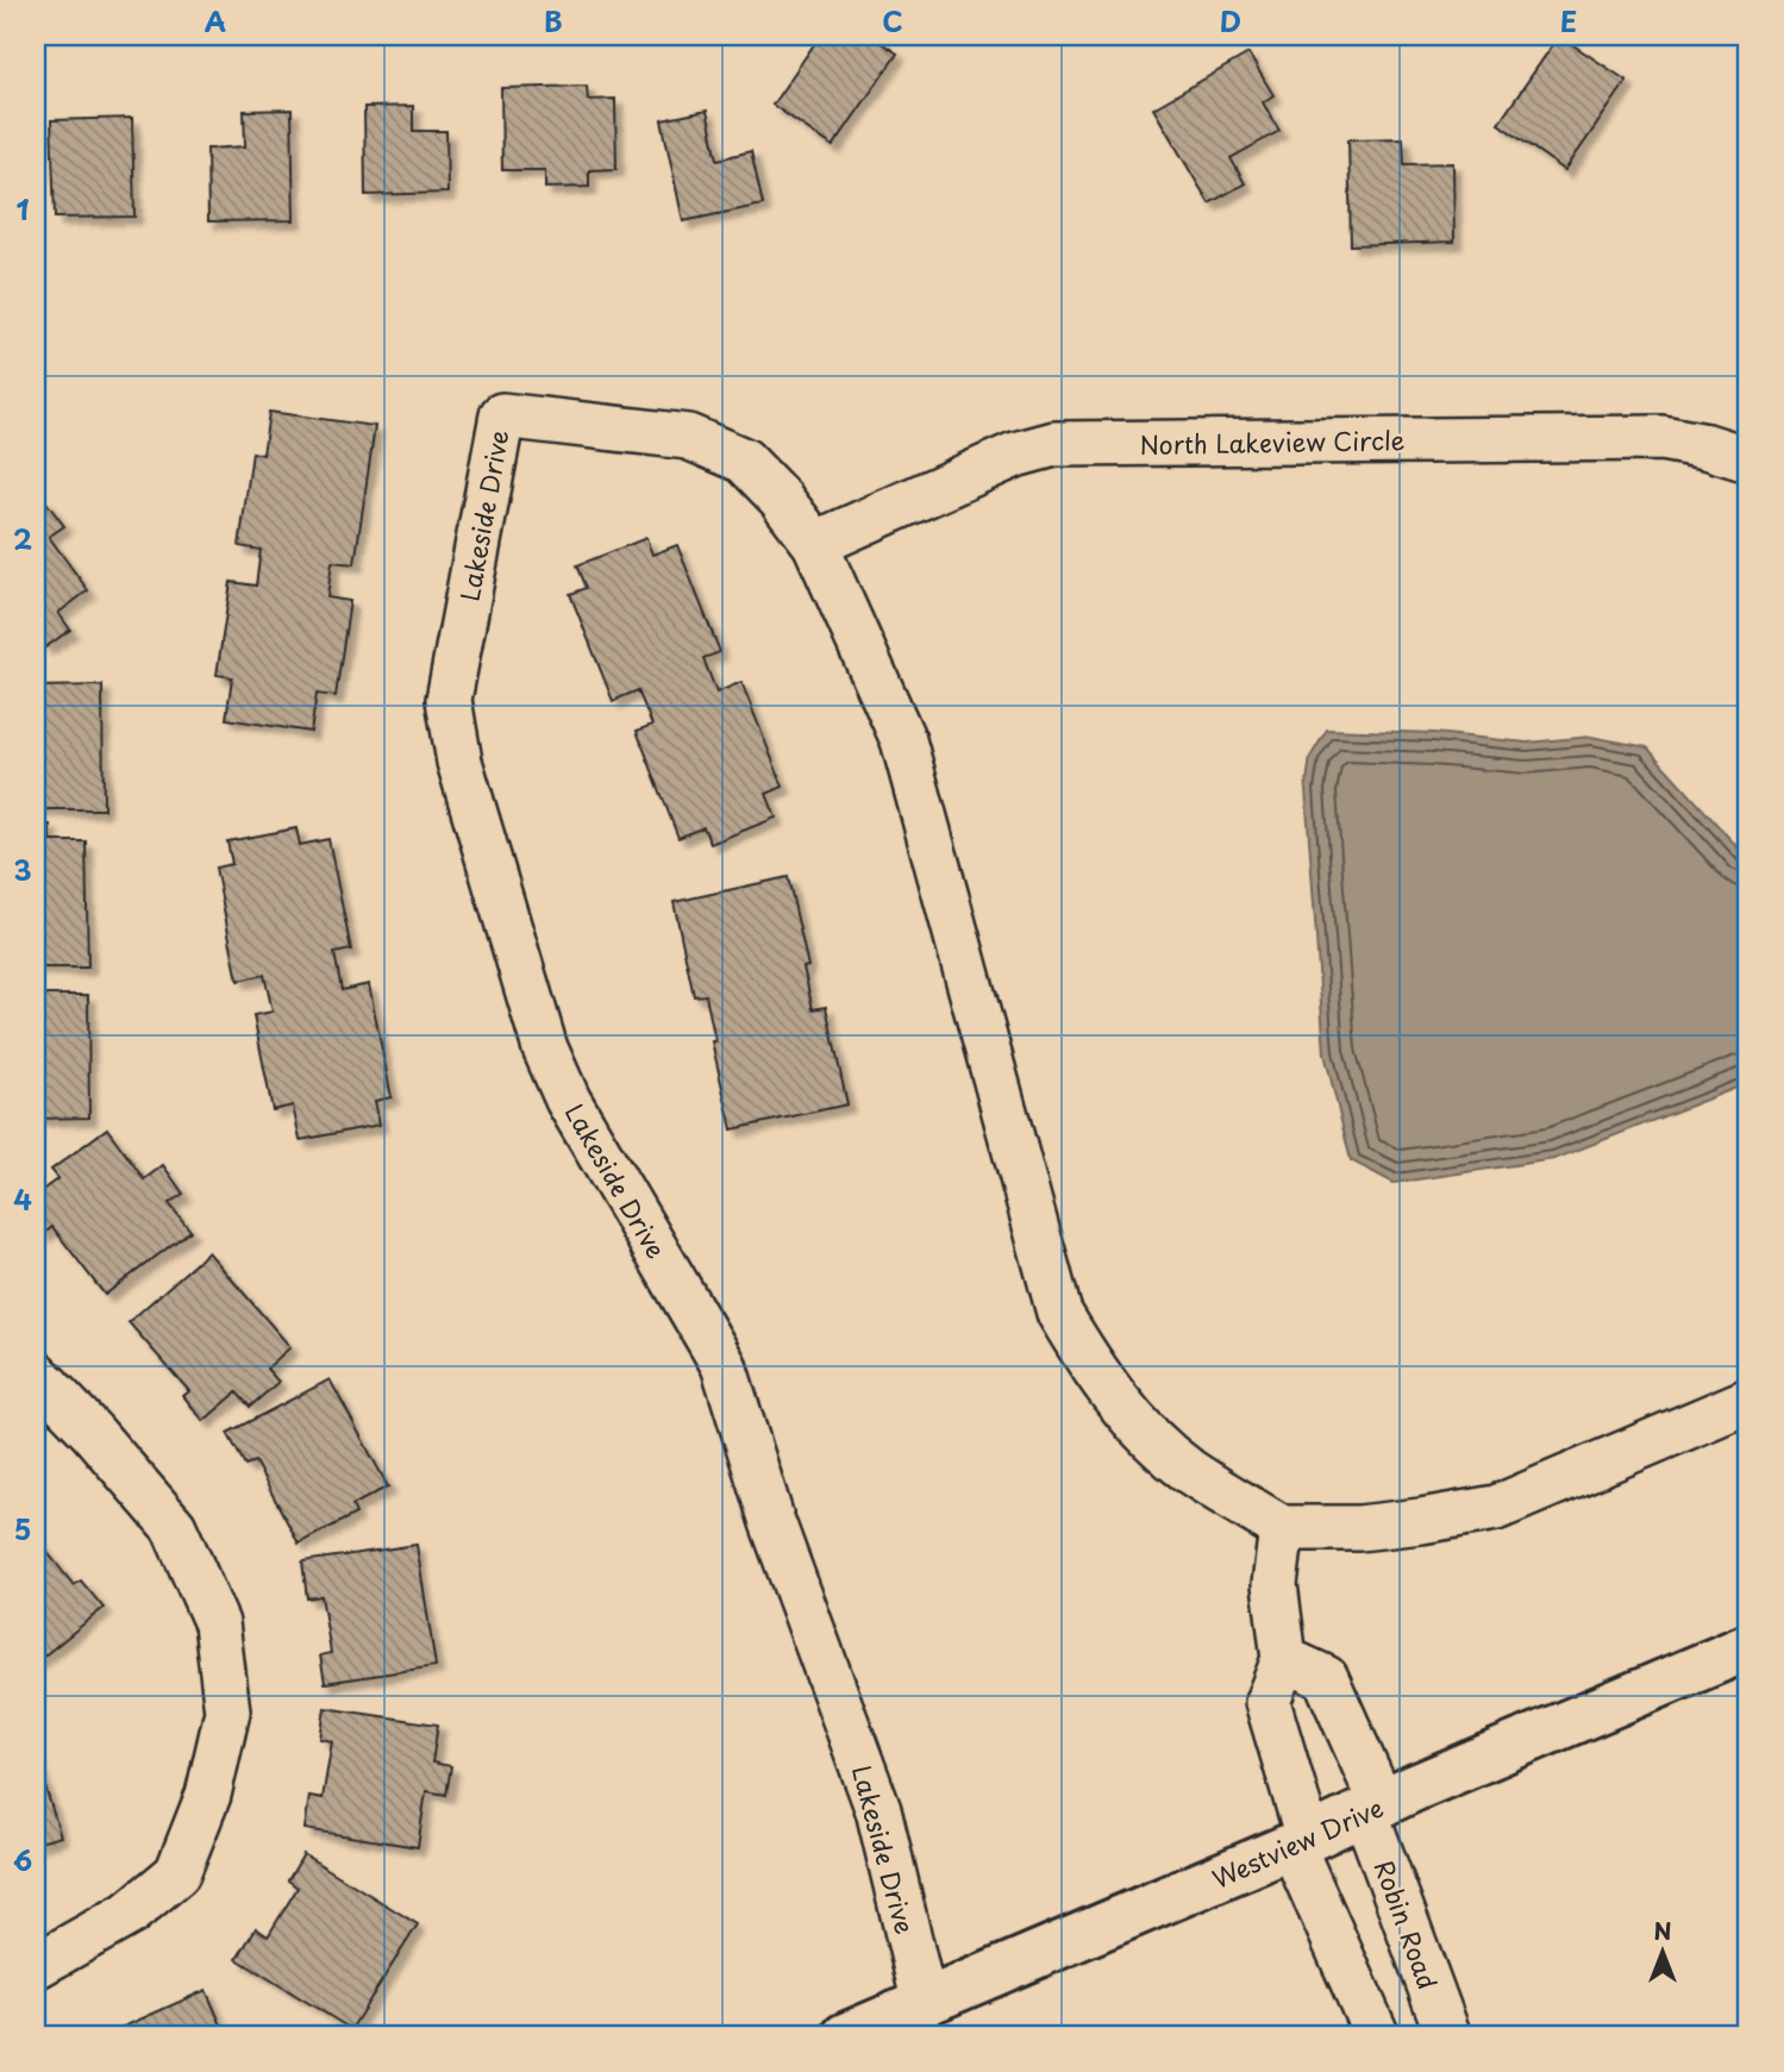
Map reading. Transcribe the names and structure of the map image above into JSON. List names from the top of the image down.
{
  "streets": {
    "street": [
      "North Lakeview Circle",
      "Lakeside Drive",
      "Westview Drive",
      "Robin Road"
    ]
  },
  "crossings": [
    ["North Lakeview Circle", "Lakeside Drive"],
    ["Lakeside Drive", "Westview Drive"],
    ["Westview Drive", "Robin Road"]
  ],
  "north": "top",
  "grid": {
    "columns": [
      "A",
      "B",
      "C",
      "D",
      "E"
    ],
    "rows": [
      "1",
      "2",
      "3",
      "4",
      "5",
      "6"
    ]
  }
}
